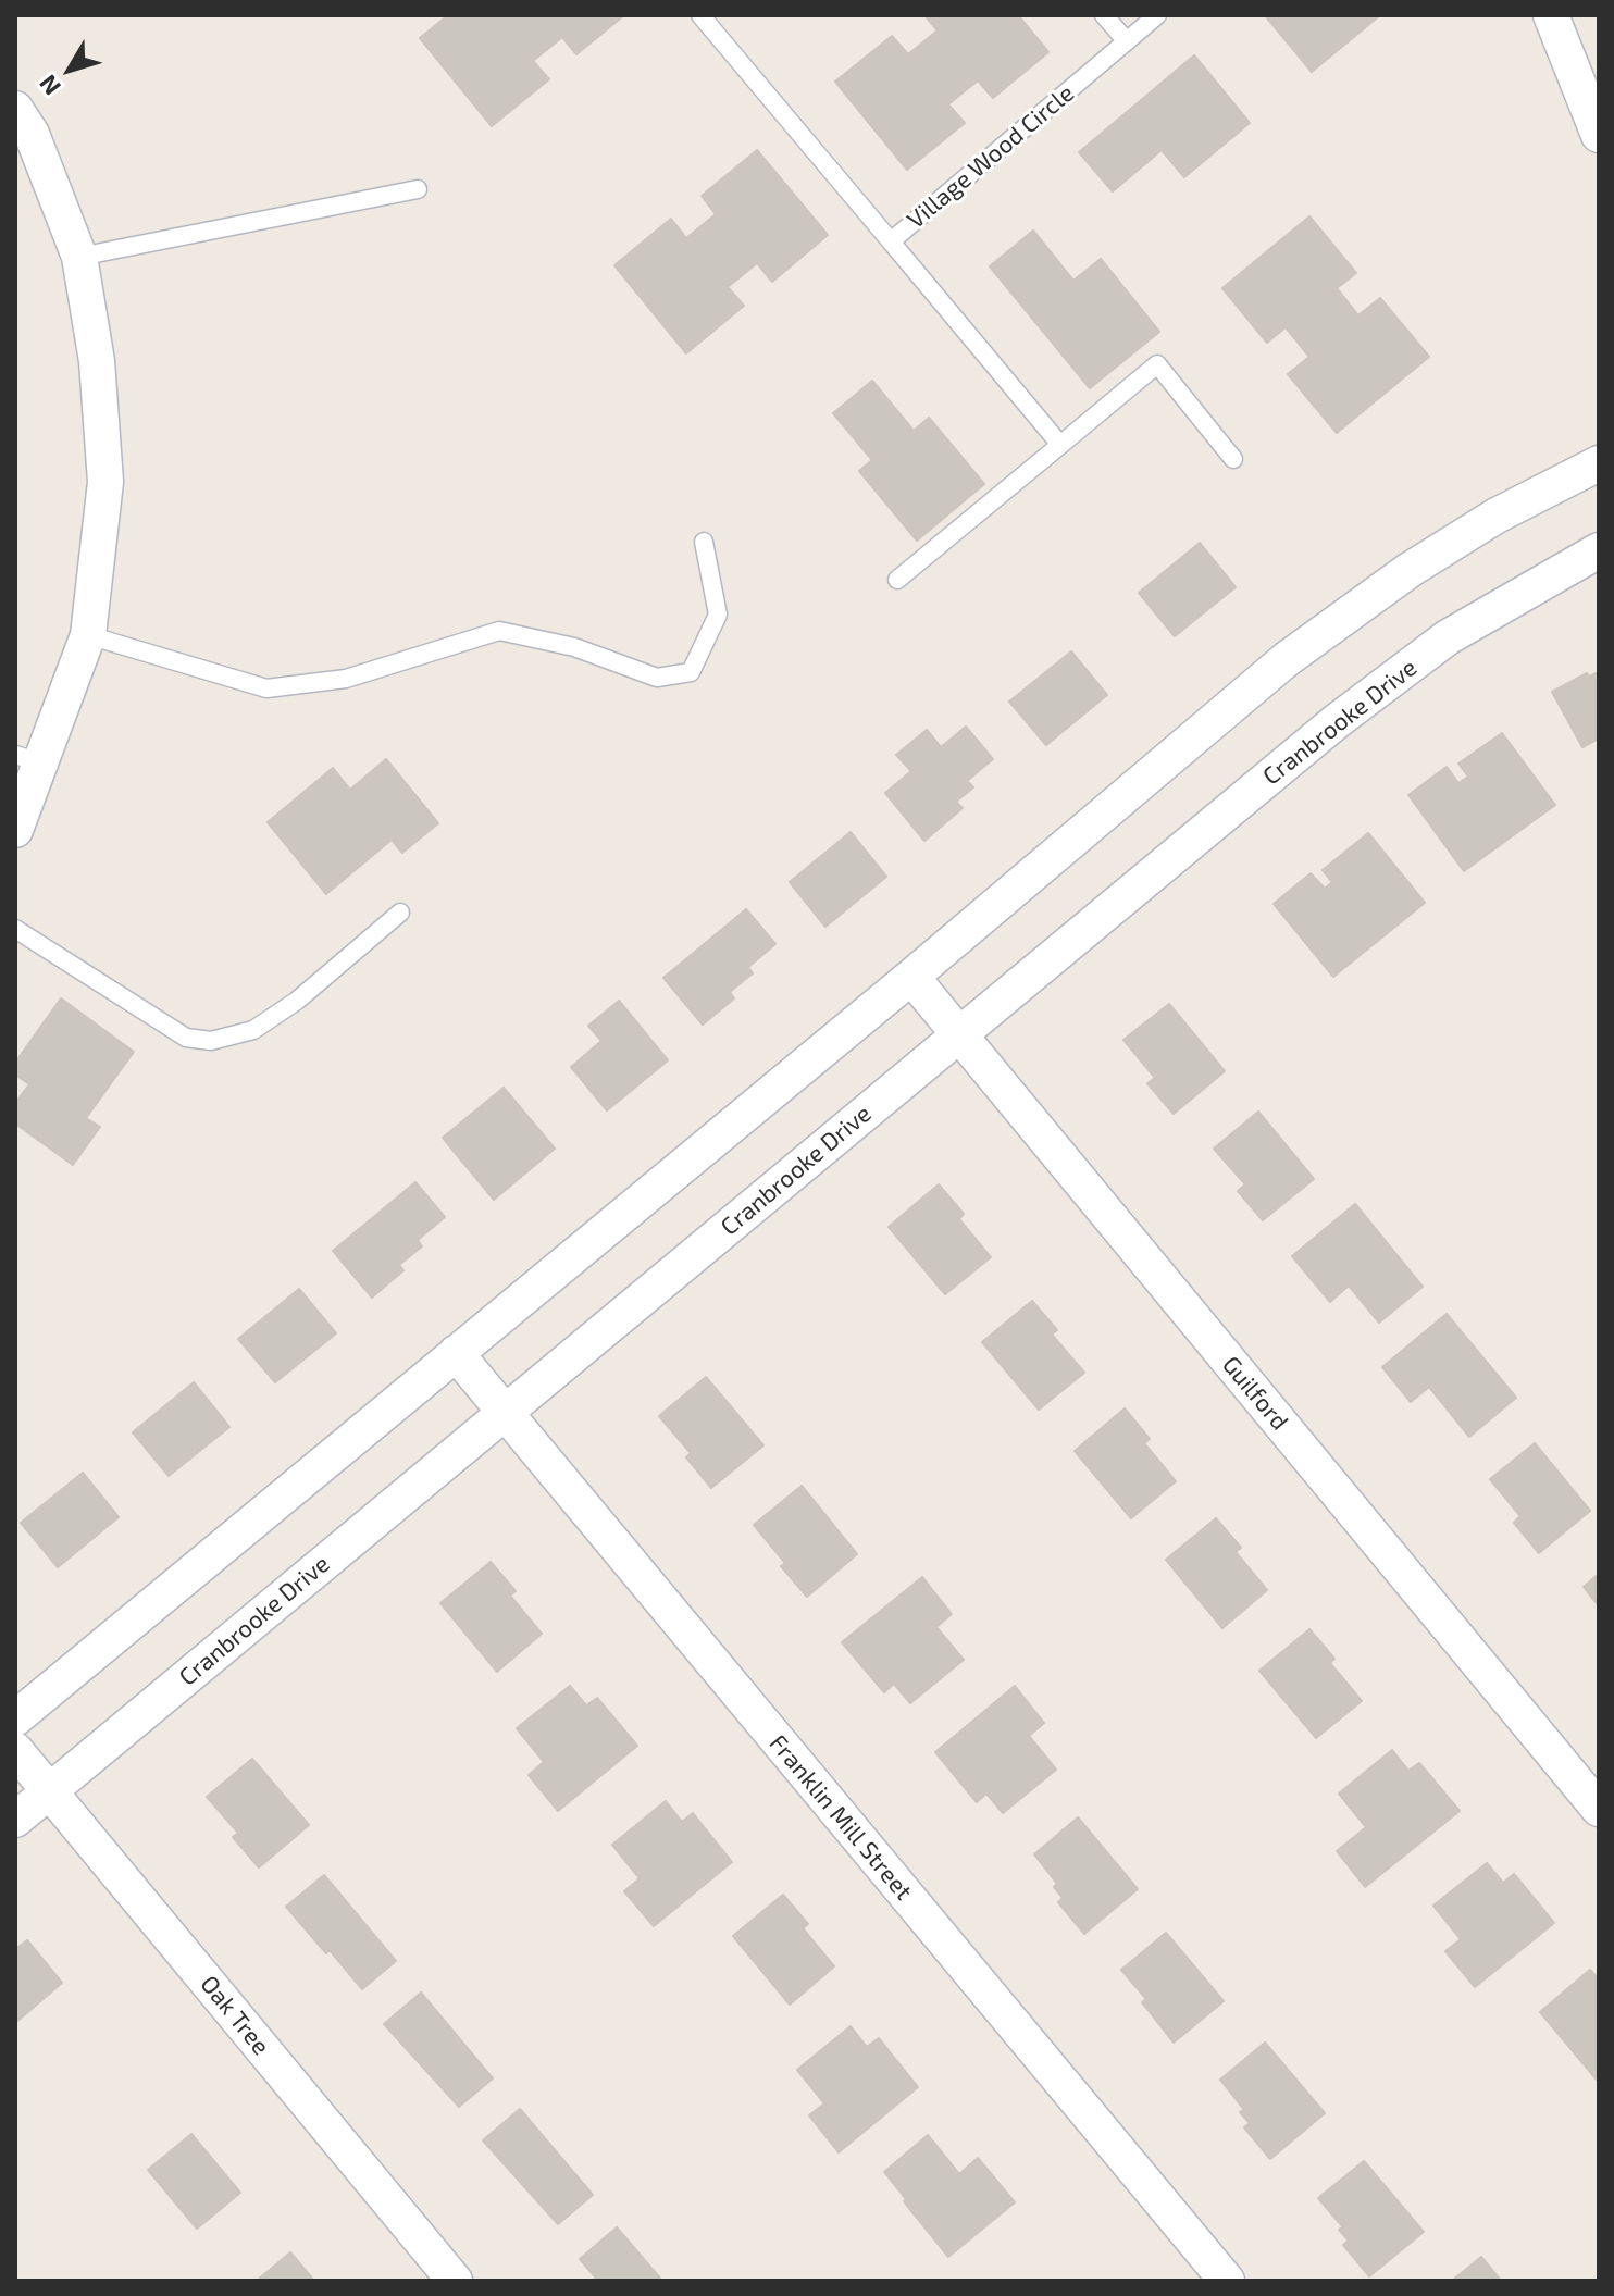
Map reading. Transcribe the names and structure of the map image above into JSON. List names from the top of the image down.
{
  "streets": {
    "street": [
      "Cranbrooke Drive",
      "Guilford",
      "Franklin Mill Street",
      "Oak Tree"
    ],
    "lane": ["Village Wood Circle"]
  },
  "crossings": [
    ["Cranbrooke Drive", "Guilford"],
    ["Cranbrooke Drive", "Franklin Mill Street"],
    ["Cranbrooke Drive", "Oak Tree"]
  ],
  "north": "bottom left"
}
